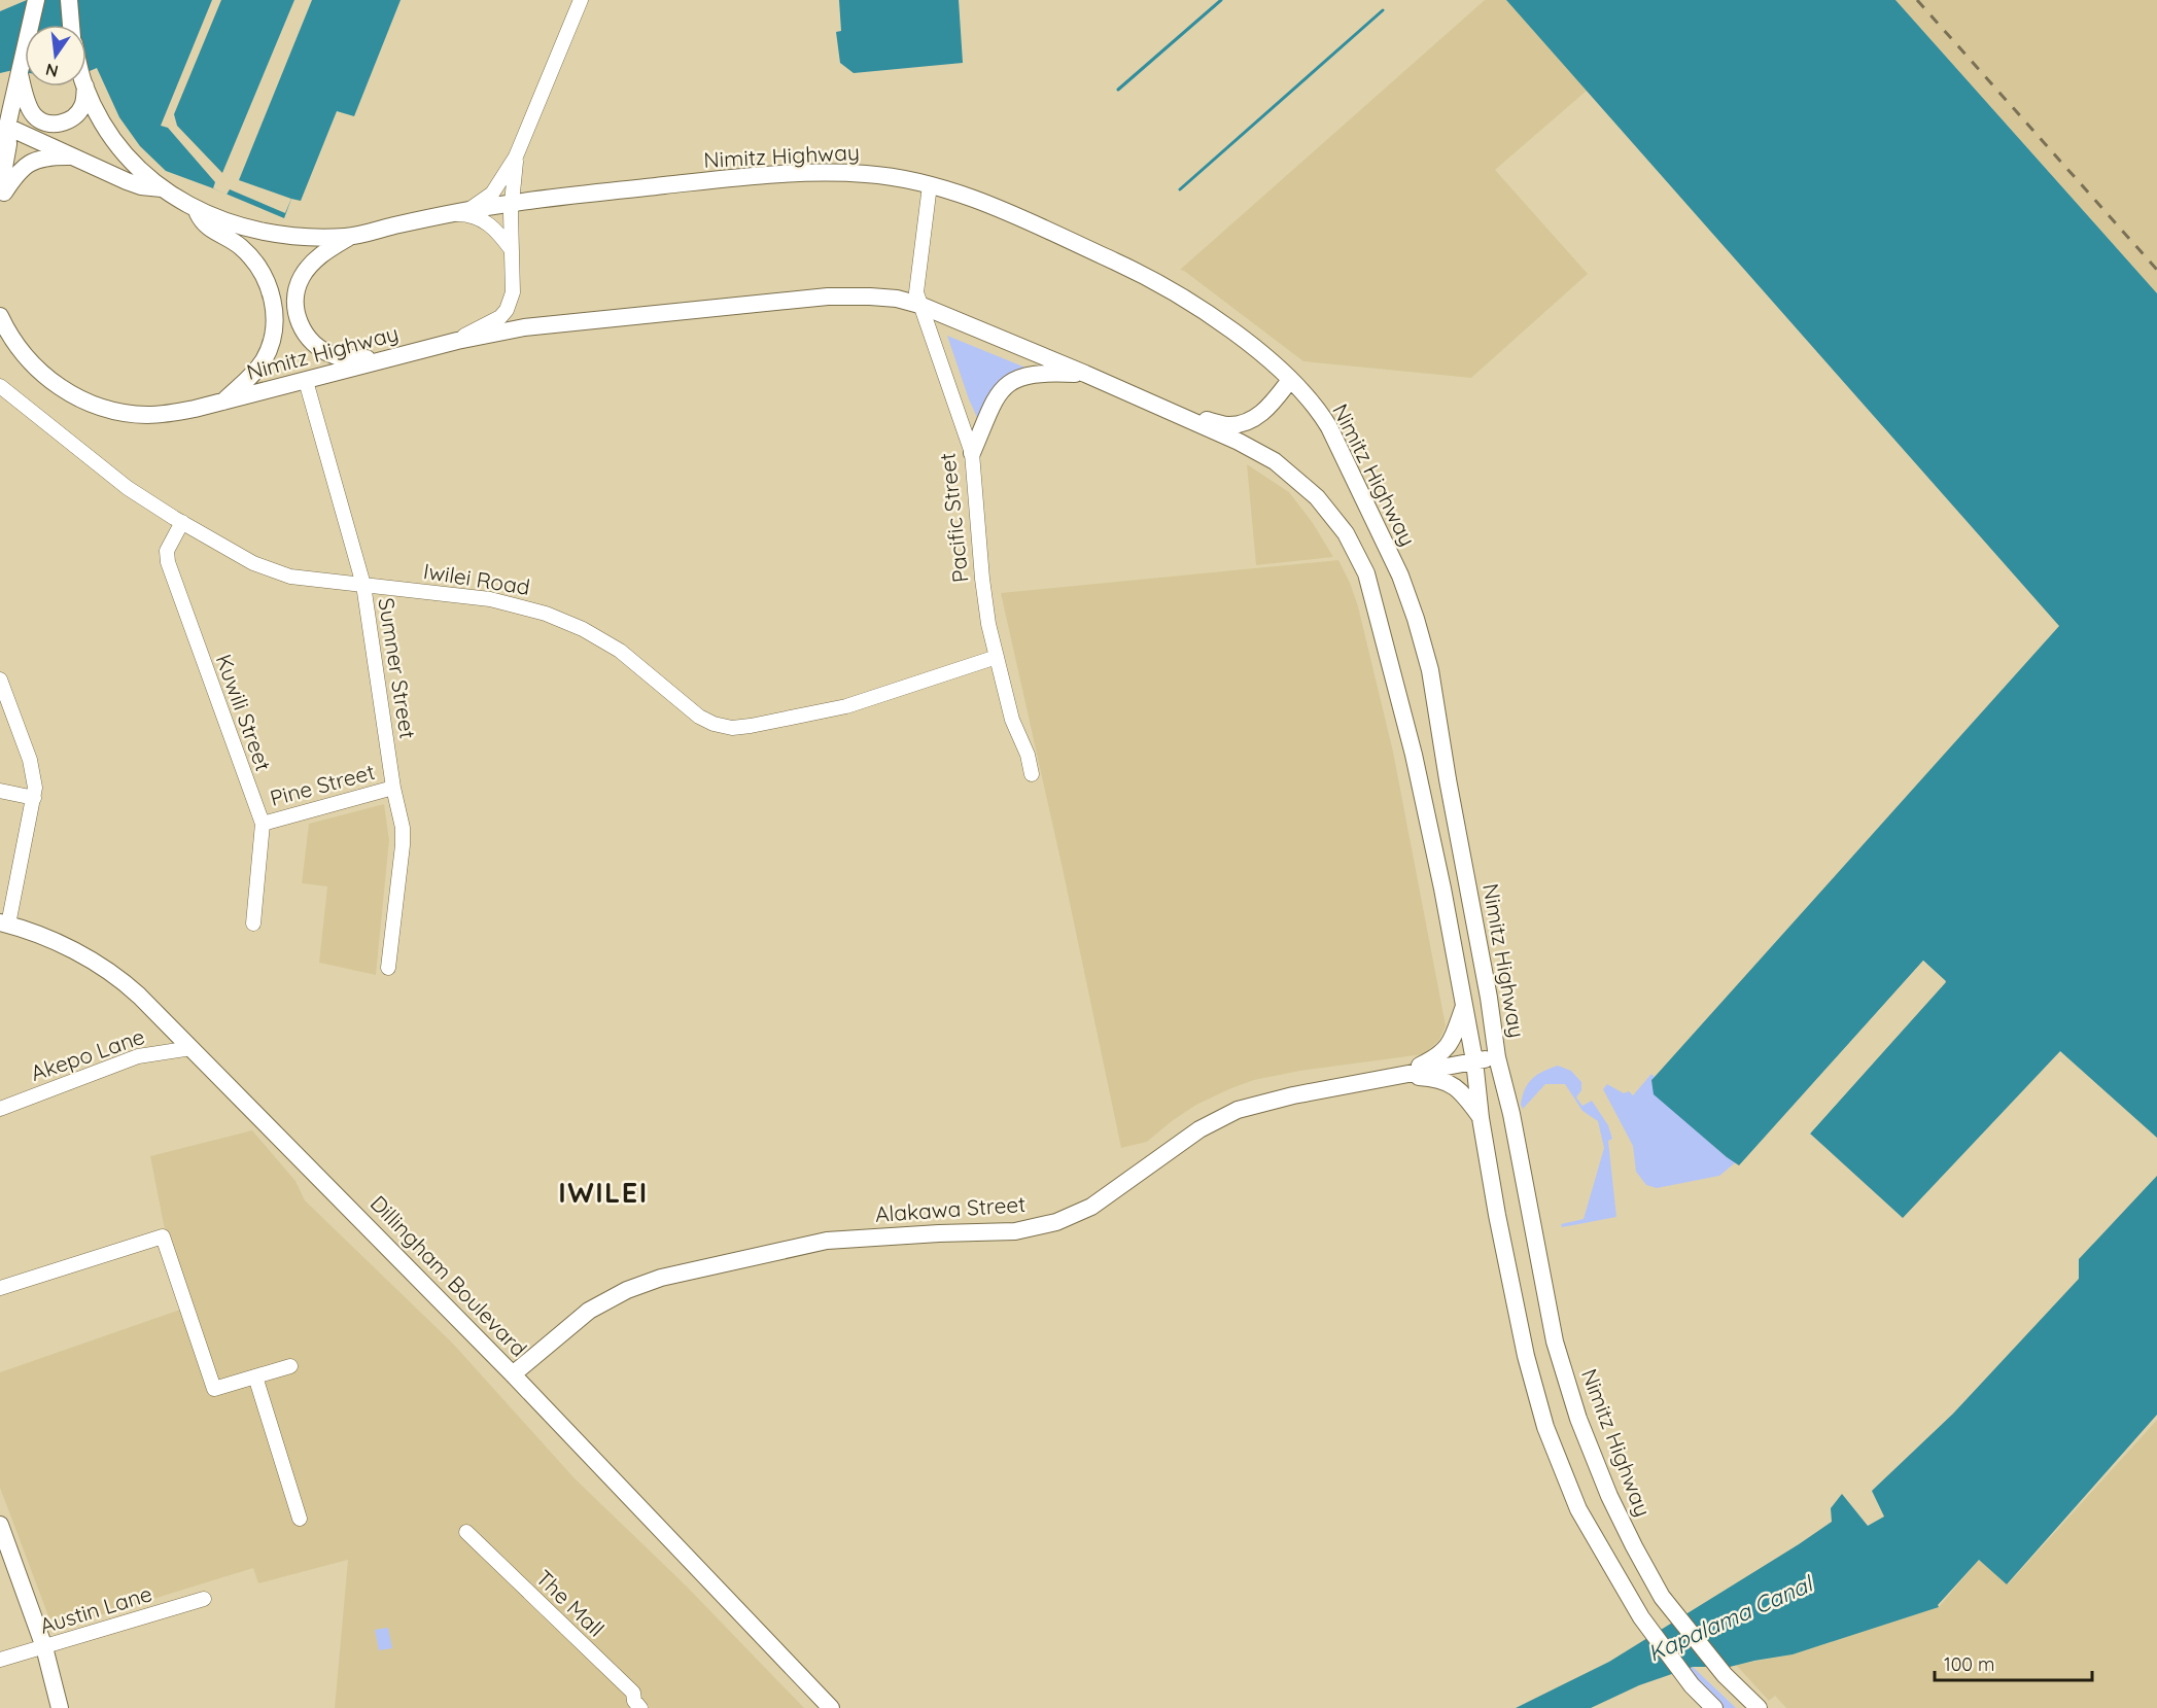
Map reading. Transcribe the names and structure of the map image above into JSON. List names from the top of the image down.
{
  "streets": {
    "main road": ["Nimitz Highway", "Alakawa Street", "Dillingham Boulevard"],
    "street": [
      "Pacific Street",
      "Iwilei Road",
      "Sumner Street",
      "Kuwili Street",
      "Pine Street",
      "Akepo Lane",
      "The Mall",
      "Austin Lane"
    ]
  },
  "crossings": [
    ["Nimitz Highway", "Pacific Street"],
    ["Nimitz Highway", "Sumner Street"],
    ["Nimitz Highway", "Alakawa Street"],
    ["Pacific Street", "Iwilei Road"],
    ["Iwilei Road", "Sumner Street"],
    ["Iwilei Road", "Kuwili Street"],
    ["Sumner Street", "Pine Street"],
    ["Kuwili Street", "Pine Street"],
    ["Akepo Lane", "Dillingham Boulevard"],
    ["Alakawa Street", "Dillingham Boulevard"]
  ],
  "districts": ["IWILEI"],
  "water": ["Kapalama Canal"],
  "scale_bar": "100 m",
  "north": "bottom"
}
